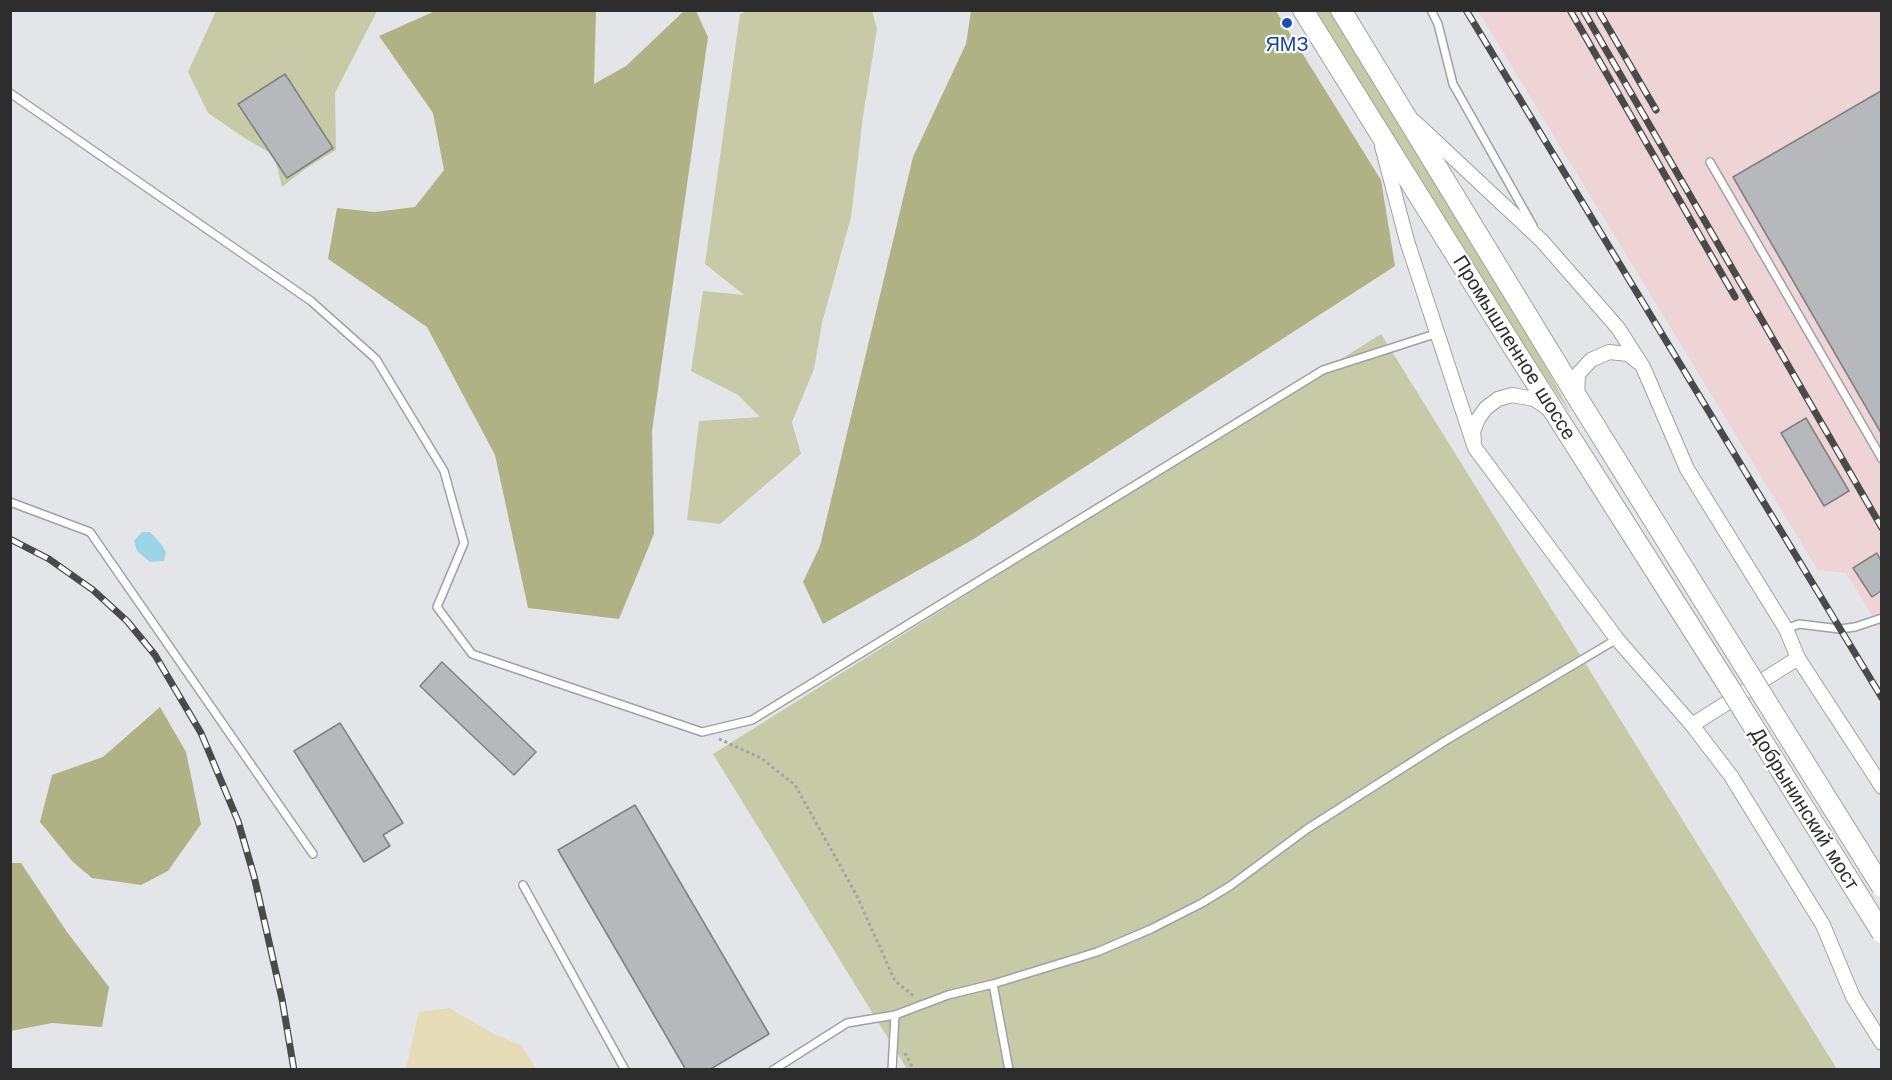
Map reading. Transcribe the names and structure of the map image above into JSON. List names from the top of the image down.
{
  "streets": {
    "main road": ["Промышленное шоссе", "Добрынинский мост"]
  },
  "crossings": [
    ["Промышленное шоссе", "Добрынинский мост"]
  ],
  "places": ["ЯМЗ"]
}
